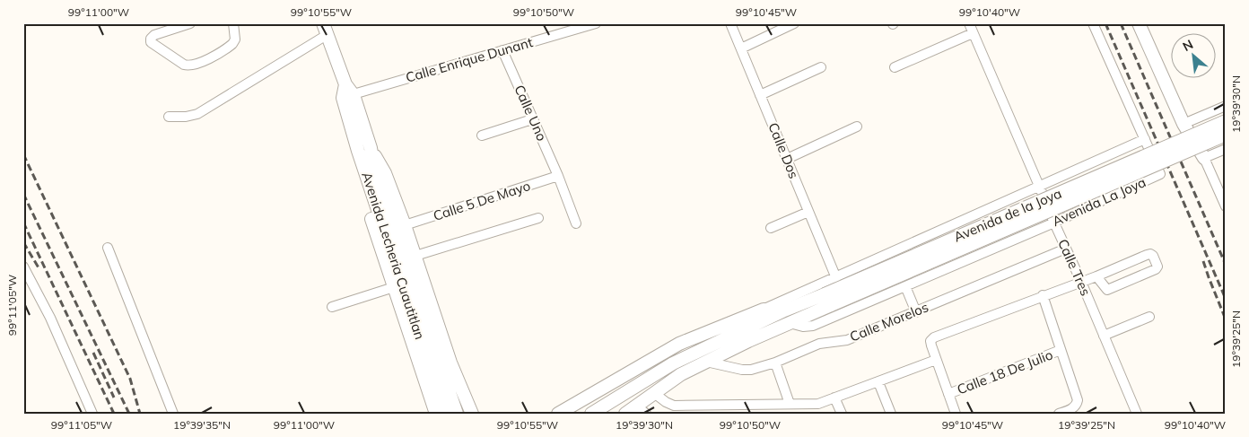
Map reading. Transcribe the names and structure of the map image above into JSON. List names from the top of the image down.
{
  "streets": {
    "main road": ["Avenida de la Joya", "Avenida Lecheria Cuautitlan"],
    "street": [
      "Calle Enrique Dunant",
      "Calle Uno",
      "Calle Dos",
      "Calle 5 De Mayo",
      "Avenida La Joya",
      "Calle Tres",
      "Calle Morelos",
      "Calle 18 De Julio"
    ]
  },
  "crossings": [
    ["Calle Enrique Dunant", "Calle Uno"],
    ["Calle Enrique Dunant", "Avenida Lecheria Cuautitlan"],
    ["Calle Uno", "Calle 5 De Mayo"],
    ["Avenida La Joya", "Avenida de la Joya"],
    ["Avenida La Joya", "Calle Tres"],
    ["Calle Tres", "Calle Morelos"]
  ],
  "north": "top left",
  "coordinates": [
    "99°11'00\"W",
    "99°10'55\"W",
    "99°10'50\"W",
    "99°10'45\"W",
    "99°10'40\"W",
    "19°39'30\"N",
    "99°11'05\"W",
    "19°39'25\"N",
    "19°39'35\"N"
  ]
}
